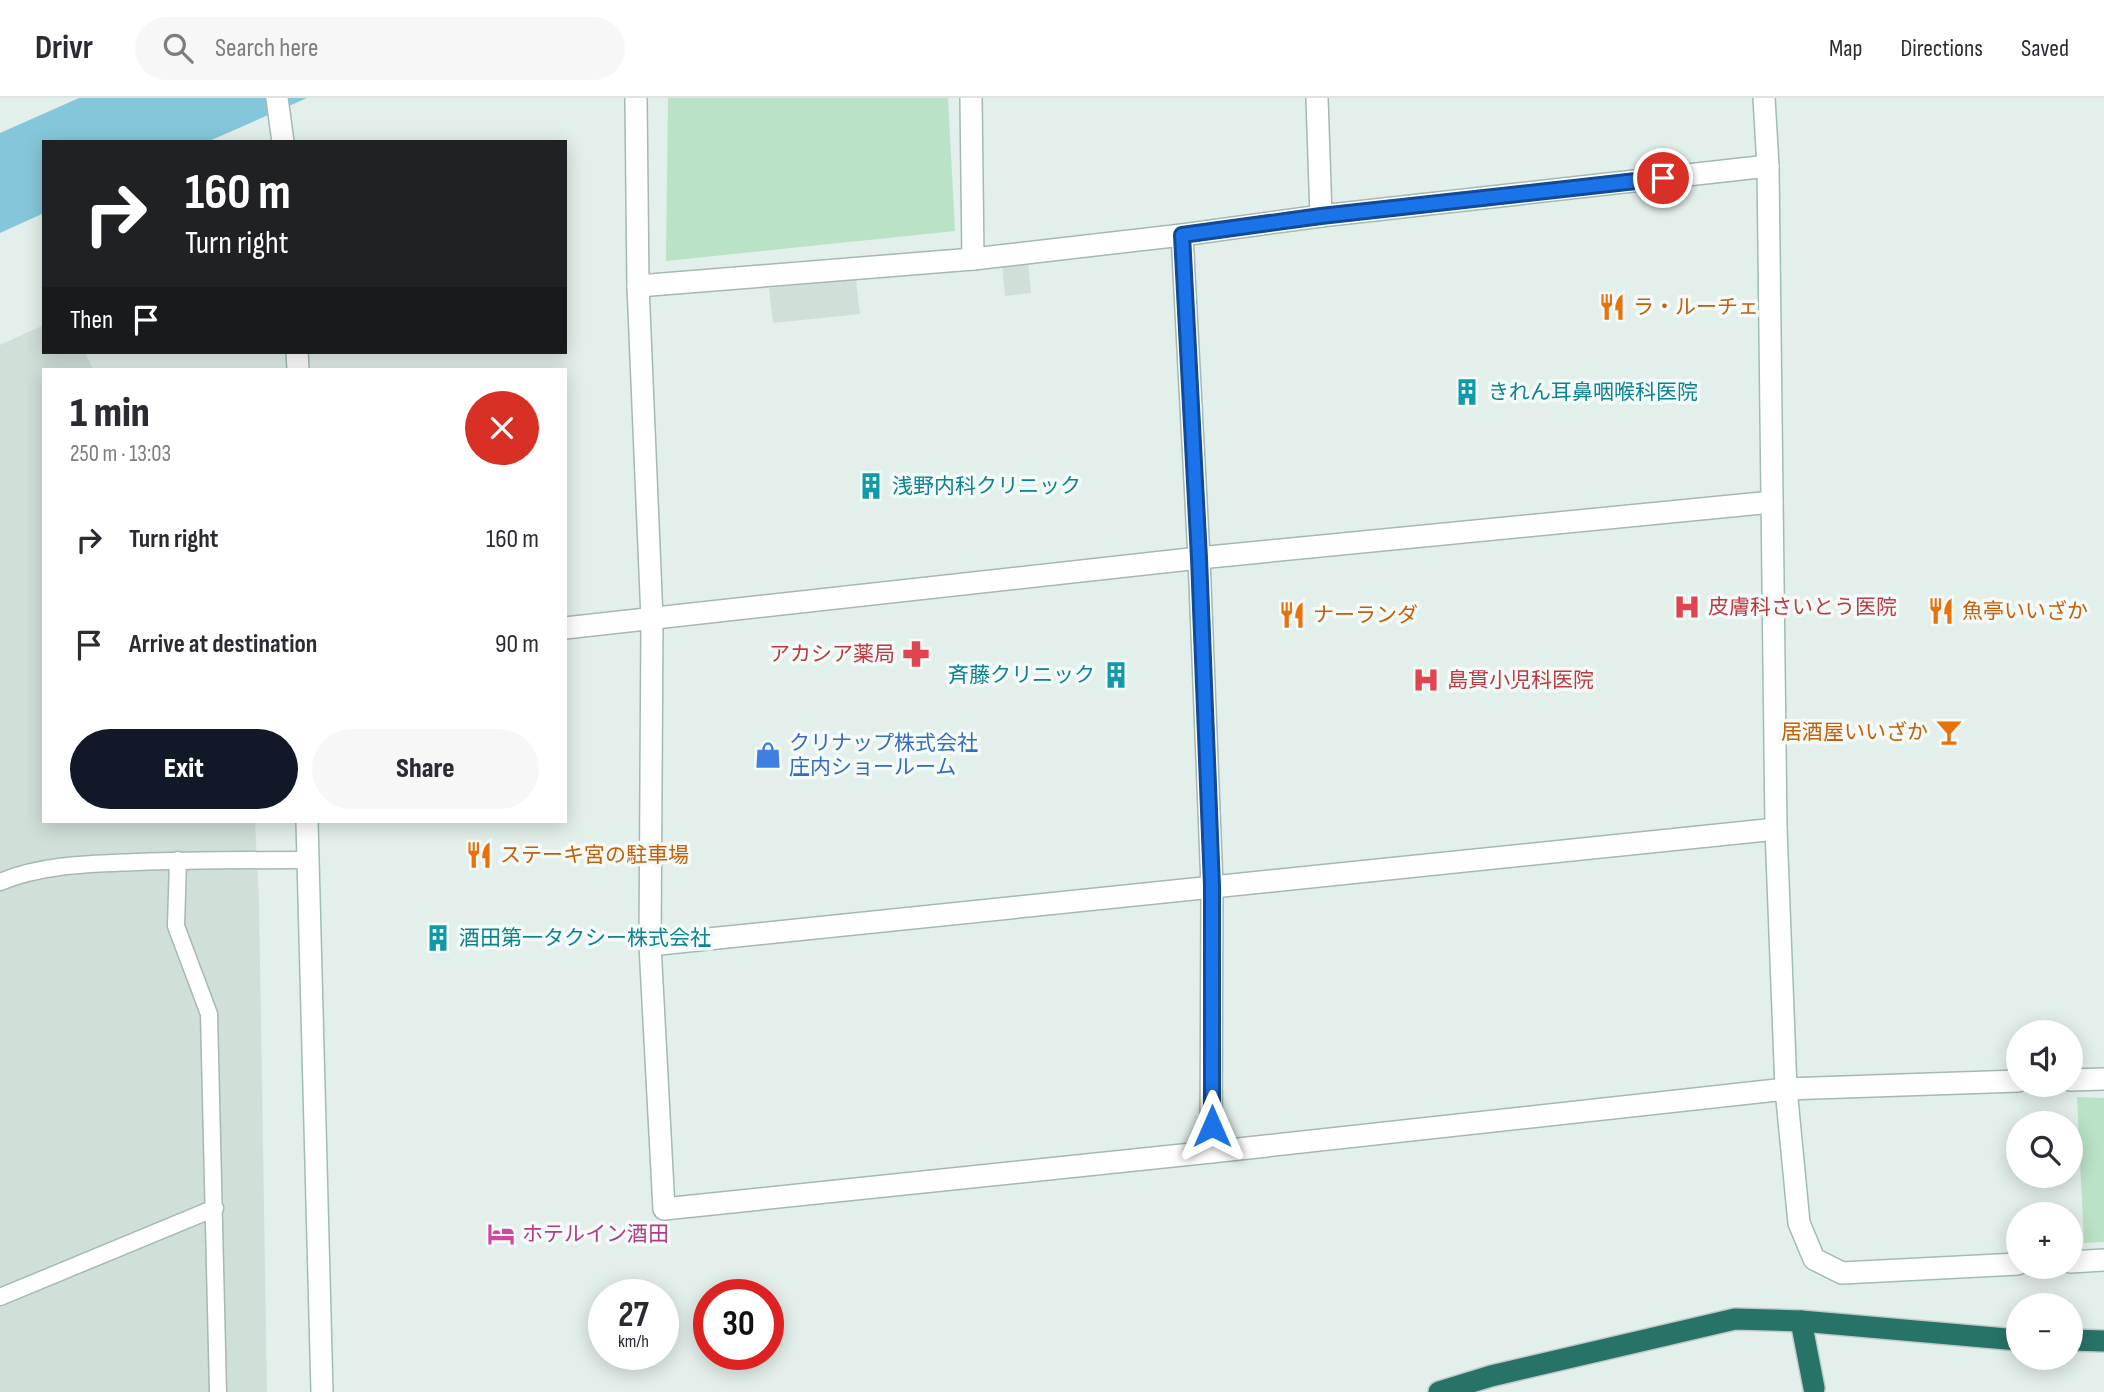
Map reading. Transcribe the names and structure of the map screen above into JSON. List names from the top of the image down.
{
  "places": {
    "restaurant": [
      "ラ・ルーチェ",
      "魚亭いいざか",
      "ナーランダ",
      "ステーキ宮の駐車場"
    ],
    "building": [
      "きれん耳鼻咽喉科医院",
      "浅野内科クリニック",
      "斉藤クリニック",
      "酒田第一タクシー株式会社"
    ],
    "hospital": ["皮膚科さいとう医院", "島貫小児科医院"],
    "pharmacy": ["アカシア薬局"],
    "bar": ["居酒屋いいざか"],
    "shop": ["クリナップ株式会社 庄内ショールーム"],
    "hotel": ["ホテルイン酒田"]
  },
  "page": {
    "header": "Drivr",
    "search": "Search here",
    "nav": ["Map", "Directions", "Saved"],
    "turn": ["160 m", "Turn right"],
    "then": "Then",
    "heading": ["1 min", "250 m · 13:03"],
    "list": [
      {
        "name": "Turn right",
        "value": "160 m"
      },
      {
        "name": "Arrive at destination",
        "value": "90 m"
      }
    ],
    "buttons": ["Exit", "Share"],
    "map_buttons": ["+", "−"],
    "speed": "27 km/h",
    "limit": "30"
  }
}
